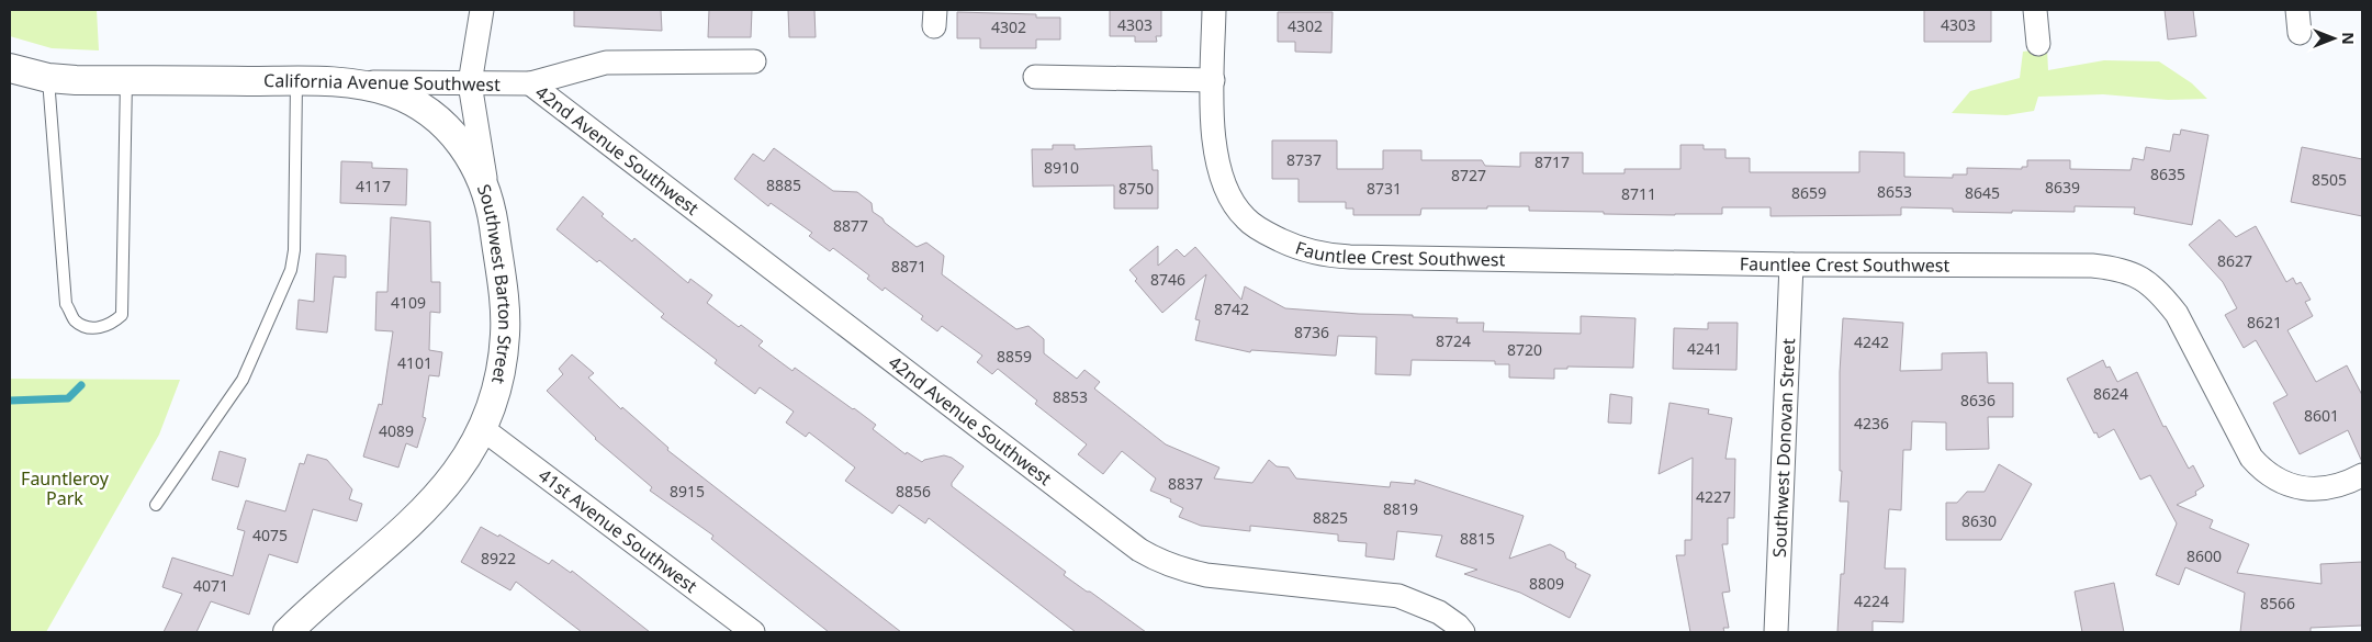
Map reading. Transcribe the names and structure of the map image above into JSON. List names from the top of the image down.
{
  "streets": {
    "street": [
      "California Avenue Southwest",
      "42nd Avenue Southwest",
      "Fauntlee Crest Southwest",
      "Southwest Barton Street",
      "Southwest Donovan Street",
      "41st Avenue Southwest"
    ]
  },
  "crossings": [
    ["California Avenue Southwest", "42nd Avenue Southwest"],
    ["California Avenue Southwest", "Southwest Barton Street"],
    ["Fauntlee Crest Southwest", "Southwest Donovan Street"],
    ["Southwest Barton Street", "41st Avenue Southwest"]
  ],
  "parks": ["Fauntleroy Park"],
  "house_numbers": [
    "4303",
    "4303",
    "4302",
    "4302",
    "8737",
    "8717",
    "8910",
    "8635",
    "8727",
    "8505",
    "8885",
    "4117",
    "8639",
    "8750",
    "8731",
    "8653",
    "8659",
    "8645",
    "8711",
    "8877",
    "8627",
    "8871",
    "8746",
    "4109",
    "8742",
    "8621",
    "8736",
    "8724",
    "4242",
    "4241",
    "8720",
    "8859",
    "4101",
    "8624",
    "8853",
    "8636",
    "8601",
    "4236",
    "4089",
    "8837",
    "8915",
    "8856",
    "4227",
    "8819",
    "8825",
    "8630",
    "4075",
    "8815",
    "8600",
    "8922",
    "8809",
    "4071",
    "4224",
    "8566"
  ],
  "north": "right"
}
